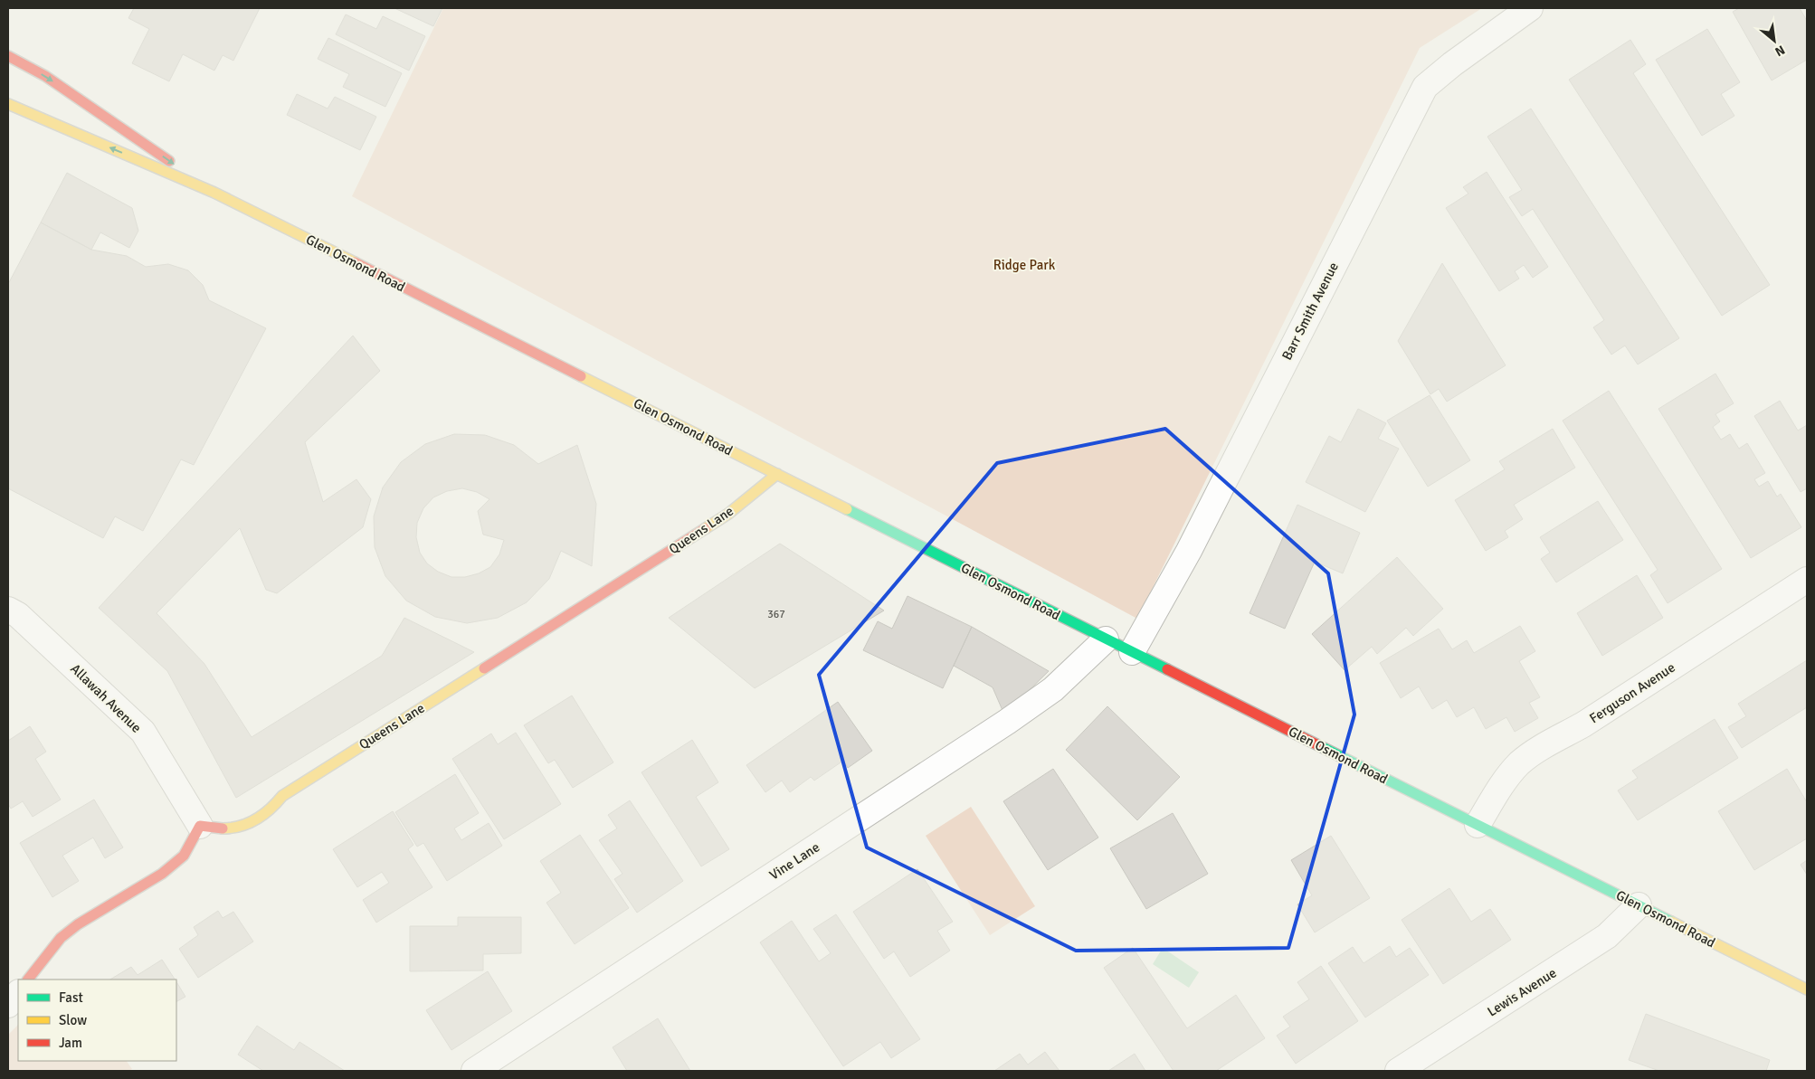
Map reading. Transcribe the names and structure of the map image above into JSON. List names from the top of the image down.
{
  "streets": {
    "main road": ["Glen Osmond Road", "Queens Lane"],
    "street": [
      "Barr Smith Avenue",
      "Ferguson Avenue",
      "Allawah Avenue",
      "Vine Lane",
      "Lewis Avenue"
    ]
  },
  "crossings": [
    ["Glen Osmond Road", "Barr Smith Avenue"],
    ["Glen Osmond Road", "Queens Lane"],
    ["Glen Osmond Road", "Ferguson Avenue"],
    ["Glen Osmond Road", "Vine Lane"],
    ["Glen Osmond Road", "Lewis Avenue"],
    ["Queens Lane", "Allawah Avenue"]
  ],
  "parks": ["Ridge Park"],
  "house_numbers": ["367"],
  "legend": ["Fast", "Slow", "Jam"],
  "north": "bottom right"
}
